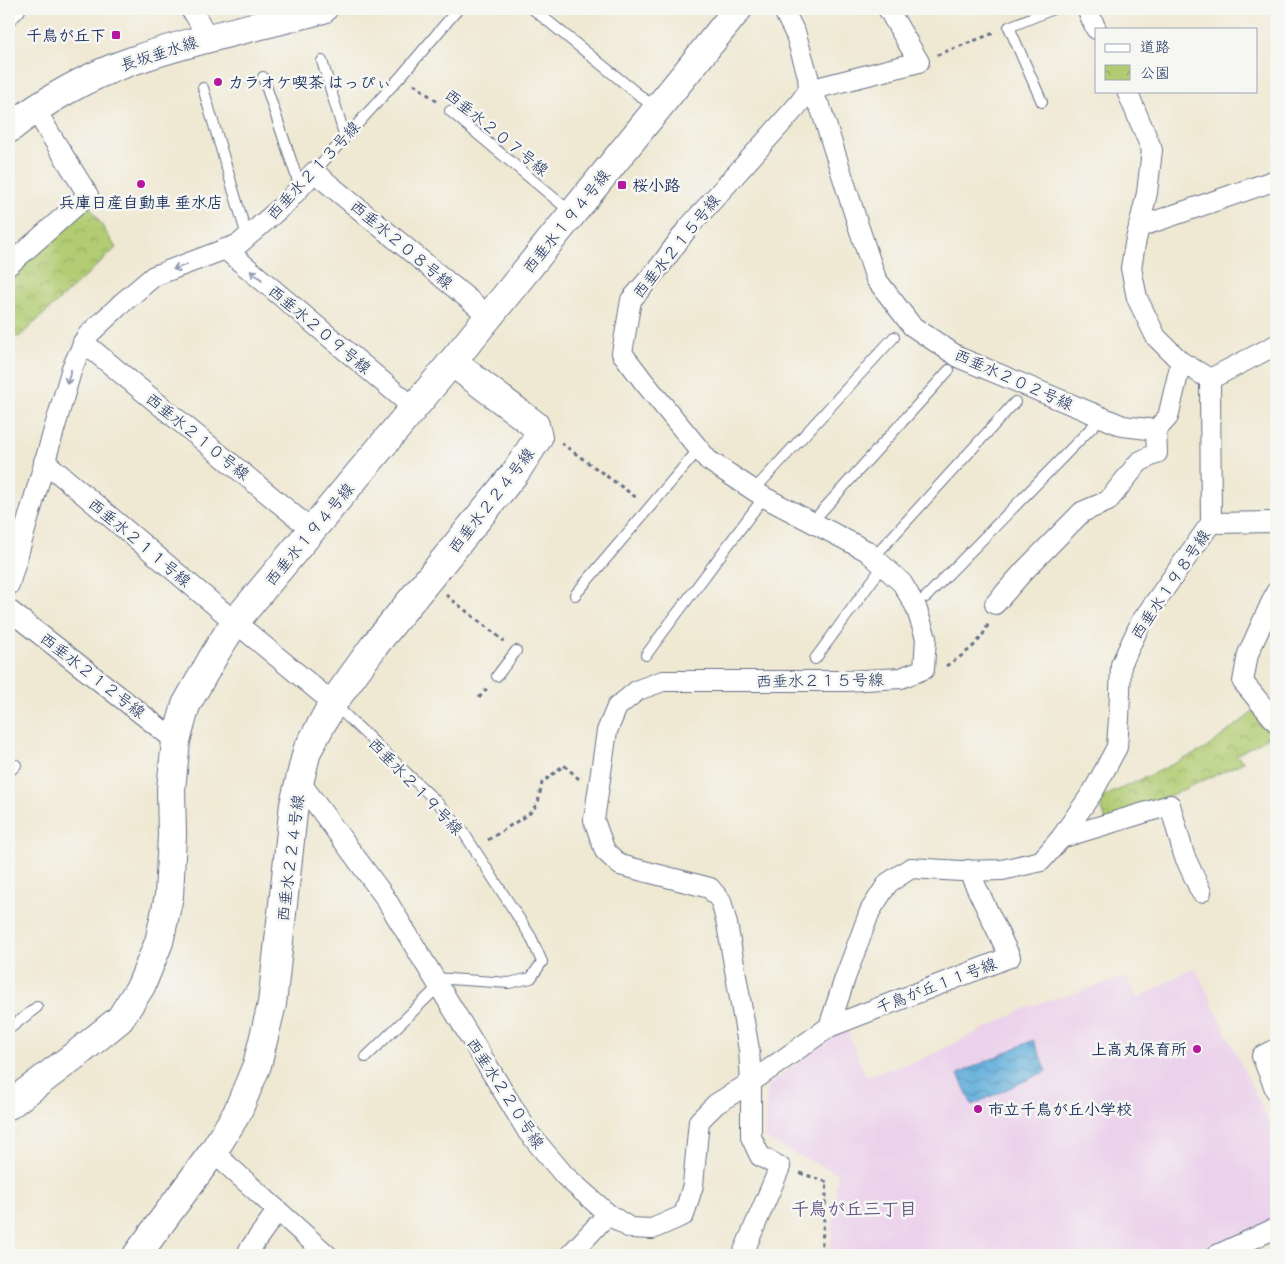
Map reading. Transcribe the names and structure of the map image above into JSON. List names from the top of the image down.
{
  "streets": {
    "street": [
      "長坂垂水線",
      "西垂水２１３号線",
      "西垂水１９４号線",
      "西垂水２０８号線",
      "西垂水２１５号線",
      "西垂水２０９号線",
      "西垂水２０２号線",
      "西垂水２１０号線",
      "西垂水２２４号線",
      "西垂水２１１号線",
      "西垂水１９８号線",
      "西垂水２１２号線",
      "西垂水２１９号線",
      "千鳥が丘１１号線",
      "西垂水２２０号線"
    ],
    "lane": ["西垂水２０７号線"]
  },
  "crossings": [
    ["西垂水２０７号線", "西垂水２１３号線"],
    ["西垂水２０７号線", "西垂水１９４号線"],
    ["西垂水２１３号線", "西垂水２０８号線"],
    ["西垂水２１３号線", "西垂水２０９号線"],
    ["西垂水２１３号線", "西垂水２１０号線"],
    ["西垂水２１３号線", "西垂水２１１号線"],
    ["西垂水１９４号線", "西垂水２０８号線"],
    ["西垂水１９４号線", "西垂水２０９号線"],
    ["西垂水１９４号線", "西垂水２１０号線"],
    ["西垂水１９４号線", "西垂水２２４号線"],
    ["西垂水１９４号線", "西垂水２１１号線"],
    ["西垂水１９４号線", "西垂水２１２号線"],
    ["西垂水１９４号線", "西垂水２１９号線"],
    ["西垂水２１５号線", "西垂水２０２号線"],
    ["西垂水２１５号線", "西垂水２２０号線"],
    ["西垂水２２４号線", "西垂水２１９号線"],
    ["西垂水２２４号線", "西垂水２２０号線"],
    ["西垂水２１１号線", "西垂水２１９号線"],
    ["西垂水１９８号線", "千鳥が丘１１号線"],
    ["西垂水２１９号線", "西垂水２２０号線"]
  ],
  "one_way": ["西垂水２１３号線", "西垂水２０９号線"],
  "districts": ["千鳥が丘三丁目"],
  "places": {
    "transit": ["千鳥が丘下", "桜小路"],
    "other": [
      "カラオケ喫茶 はっぴぃ",
      "兵庫日産自動車 垂水店",
      "上高丸保育所",
      "市立千鳥が丘小学校"
    ]
  },
  "legend": ["道路", "公園"]
}
